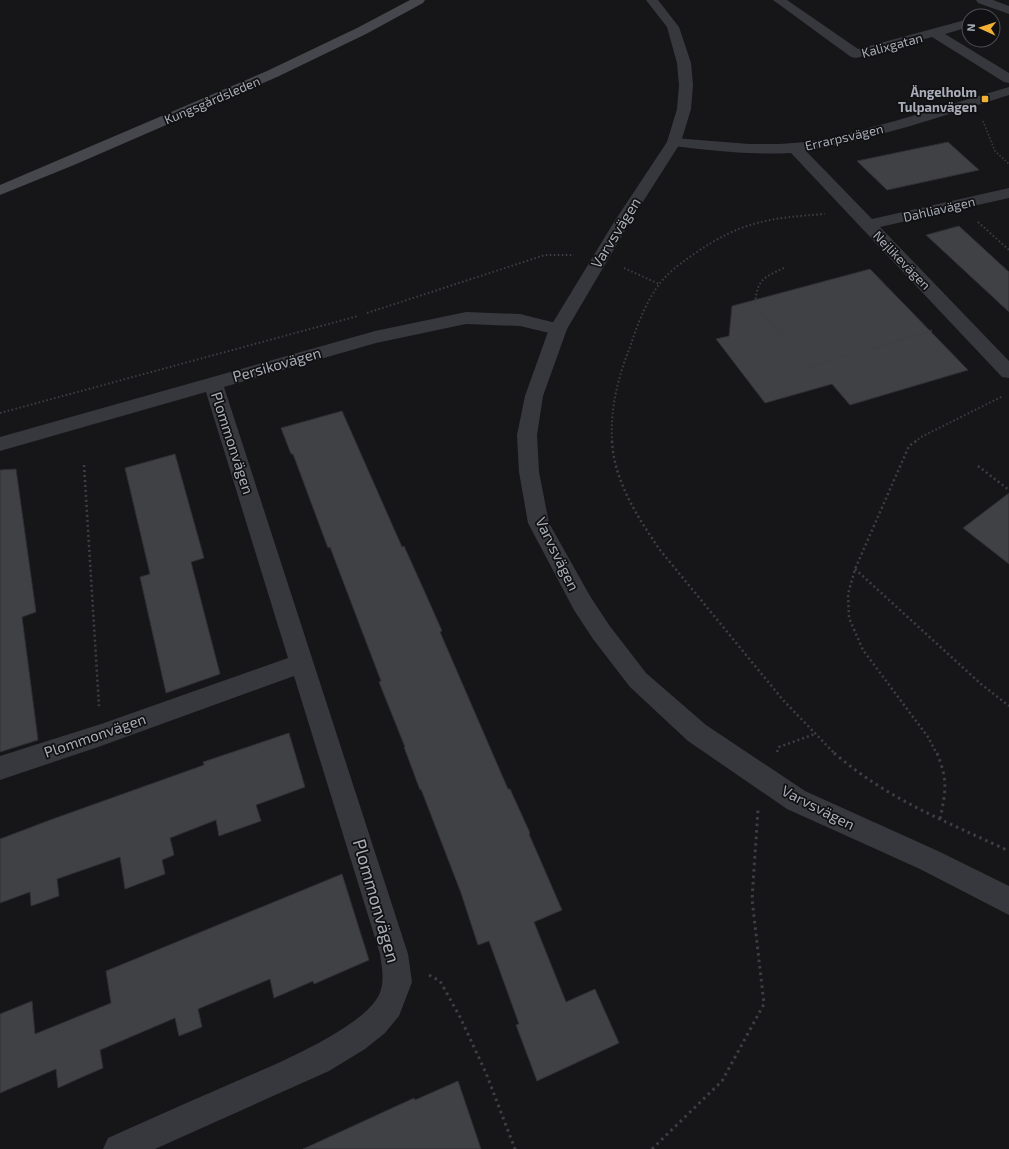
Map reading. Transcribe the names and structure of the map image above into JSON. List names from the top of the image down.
{
  "streets": {
    "main road": ["Kungsgårdsleden"],
    "street": [
      "Kalixgatan",
      "Errarpsvägen",
      "Dahliavägen",
      "Varvsvägen",
      "Nejlikevägen",
      "Persikovägen",
      "Plommonvägen"
    ]
  },
  "crossings": [
    ["Errarpsvägen", "Varvsvägen"],
    ["Errarpsvägen", "Nejlikevägen"],
    ["Dahliavägen", "Nejlikevägen"],
    ["Varvsvägen", "Persikovägen"],
    ["Persikovägen", "Plommonvägen"]
  ],
  "places": {
    "transit": ["Ängelholm Tulpanvägen"]
  },
  "north": "left"
}
